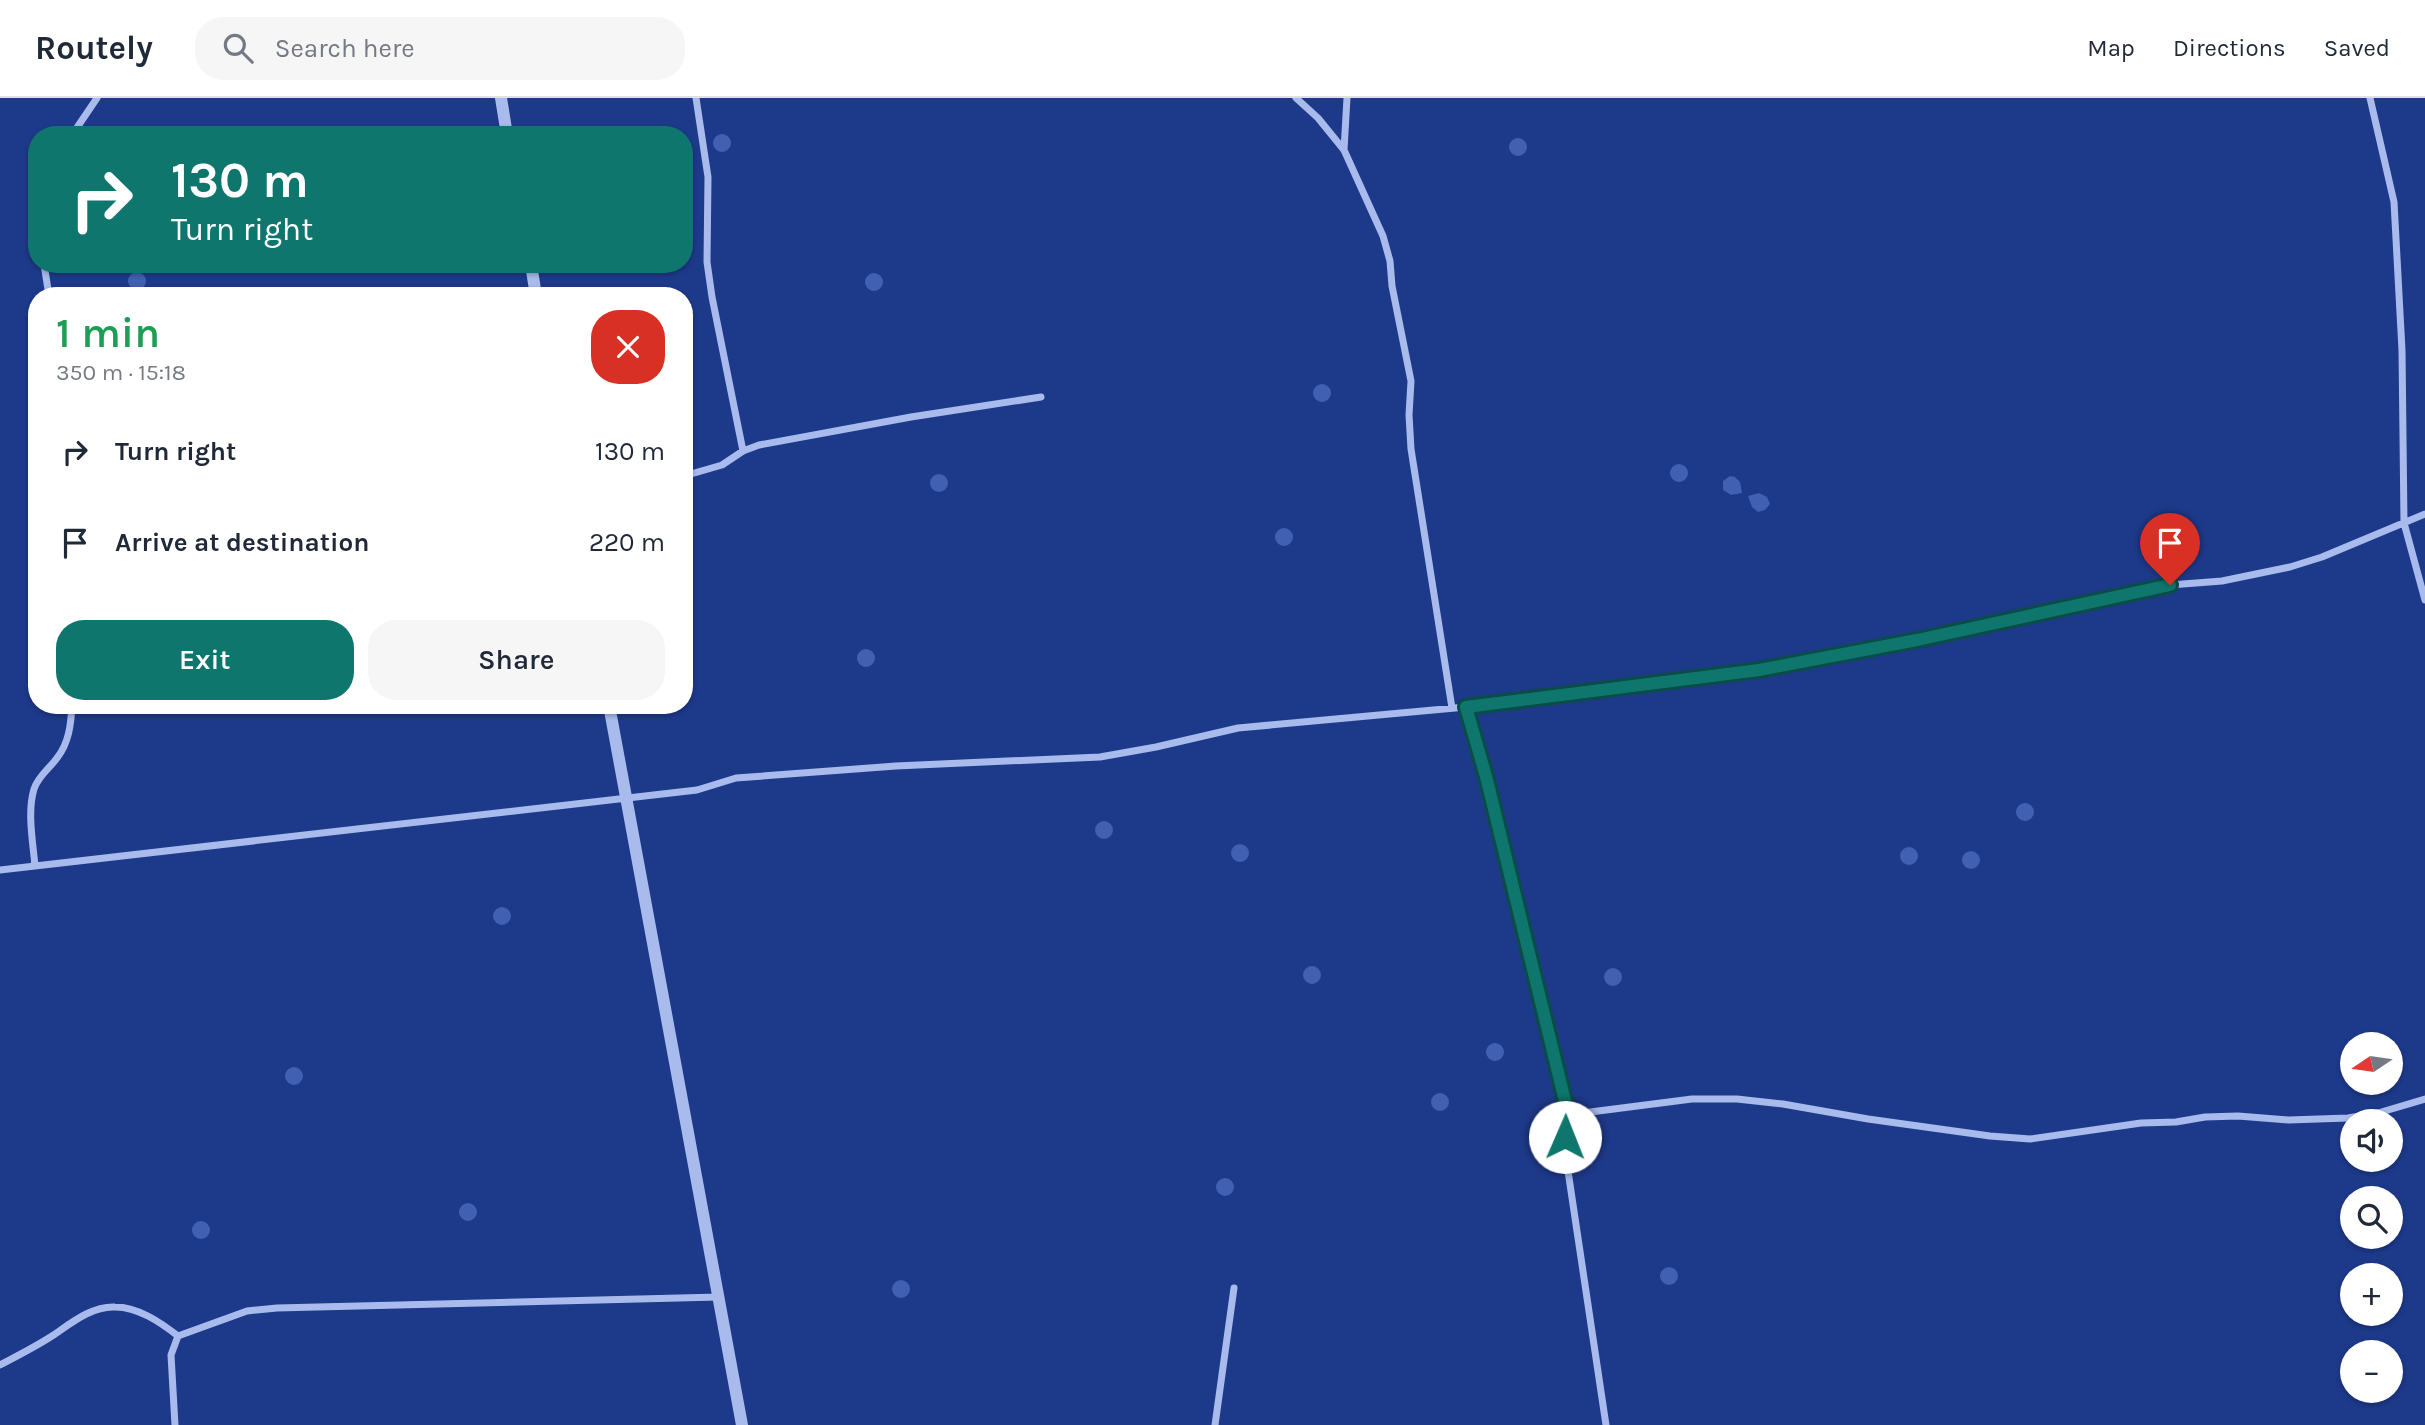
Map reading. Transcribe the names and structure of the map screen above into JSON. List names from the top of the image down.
{
  "north": "left",
  "page": {
    "header": "Routely",
    "search": "Search here",
    "nav": ["Map", "Directions", "Saved"],
    "turn": ["130 m", "Turn right"],
    "heading": ["1 min", "350 m · 15:18"],
    "list": [
      {
        "name": "Turn right",
        "value": "130 m"
      },
      {
        "name": "Arrive at destination",
        "value": "220 m"
      }
    ],
    "buttons": ["Exit", "Share"],
    "map_buttons": ["+", "−"]
  }
}
